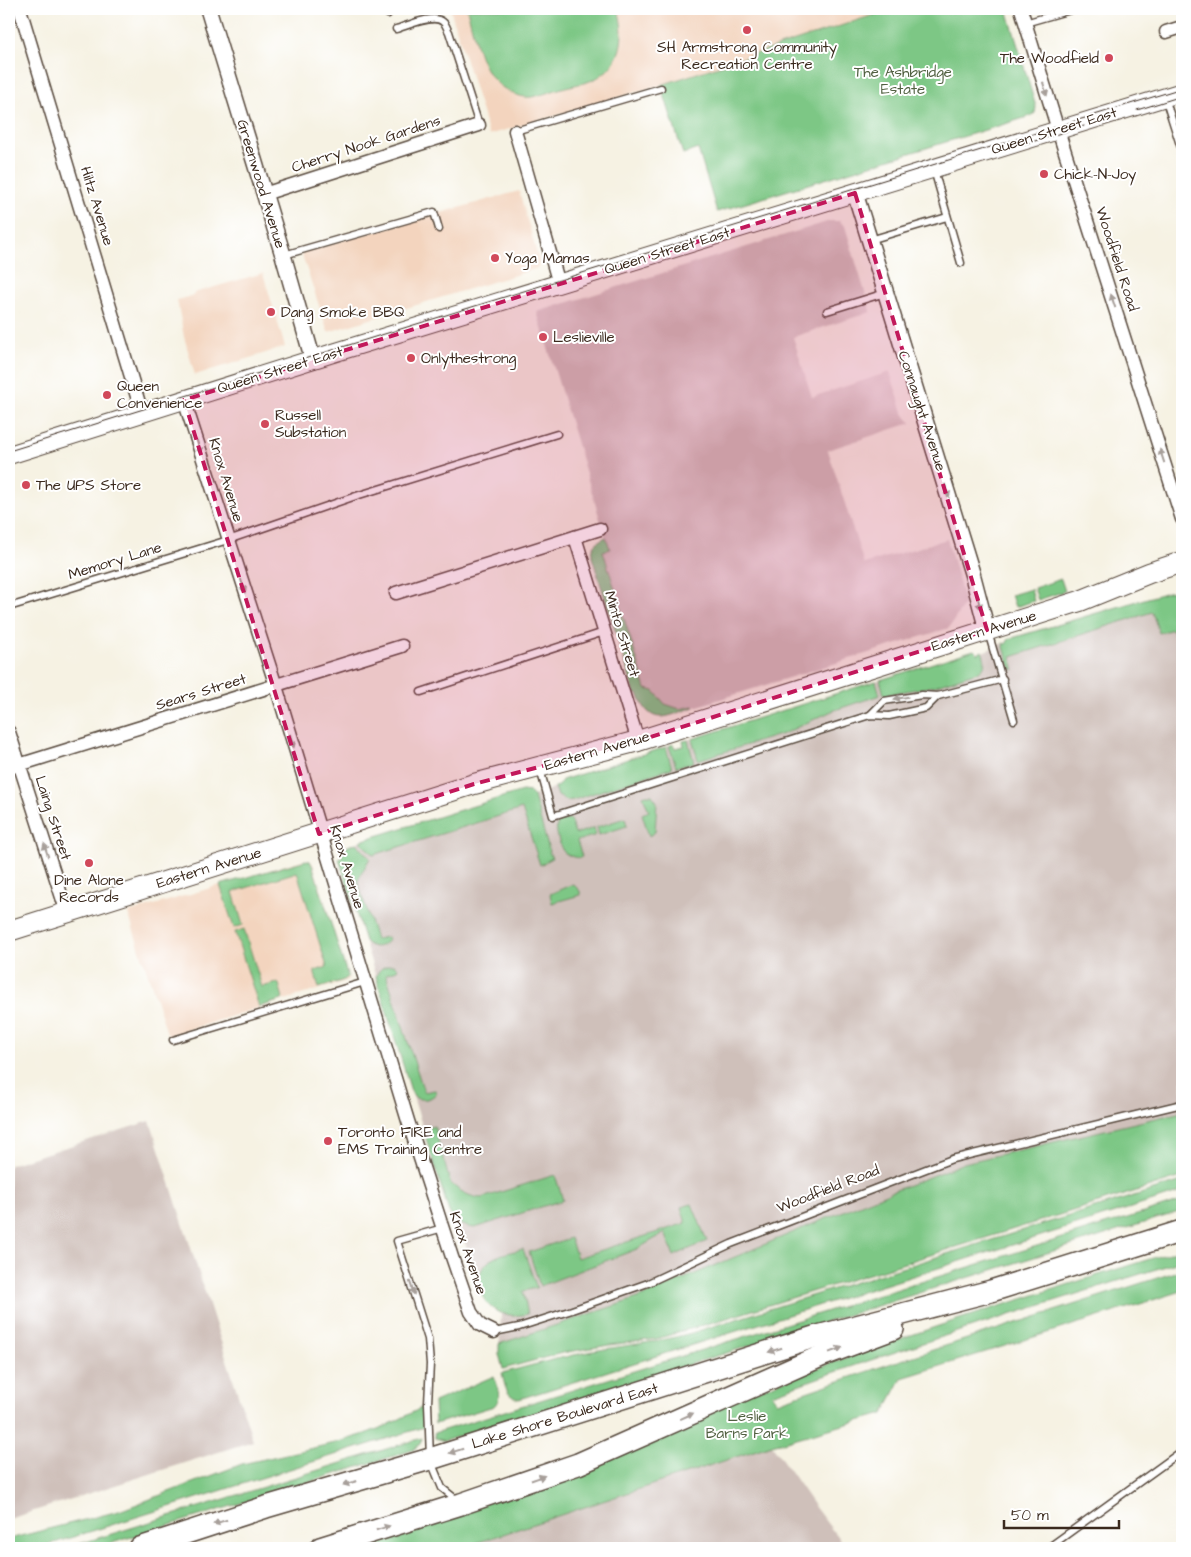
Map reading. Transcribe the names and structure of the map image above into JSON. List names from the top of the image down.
{
  "streets": {
    "highway": ["Lake Shore Boulevard East"],
    "main road": ["Queen Street East", "Eastern Avenue"],
    "street": [
      "Cherry Nook Gardens",
      "Greenwood Avenue",
      "Hiltz Avenue",
      "Woodfield Road",
      "Connaught Avenue",
      "Knox Avenue",
      "Minto Street",
      "Sears Street",
      "Laing Street"
    ],
    "lane": ["Memory Lane"]
  },
  "crossings": [
    ["Queen Street East", "Greenwood Avenue"],
    ["Queen Street East", "Hiltz Avenue"],
    ["Queen Street East", "Woodfield Road"],
    ["Queen Street East", "Connaught Avenue"],
    ["Queen Street East", "Knox Avenue"],
    ["Cherry Nook Gardens", "Greenwood Avenue"],
    ["Woodfield Road", "Knox Avenue"],
    ["Connaught Avenue", "Eastern Avenue"],
    ["Knox Avenue", "Memory Lane"],
    ["Knox Avenue", "Eastern Avenue"],
    ["Knox Avenue", "Sears Street"],
    ["Eastern Avenue", "Minto Street"],
    ["Eastern Avenue", "Laing Street"],
    ["Sears Street", "Laing Street"]
  ],
  "one_way": ["Connaught Avenue", "Knox Avenue", "Laing Street"],
  "parks": ["The Ashbridge Estate", "Leslie Barns Park"],
  "places": [
    "SH Armstrong Community Recreation Centre",
    "The Woodfield",
    "Chick-N-Joy",
    "Yoga Mamas",
    "Dang Smoke BBQ",
    "Leslieville",
    "Onlythestrong",
    "Queen Convenience",
    "Russell Substation",
    "The UPS Store",
    "Dine Alone Records",
    "Toronto FIRE and EMS Training Centre"
  ],
  "scale_bar": "50 m"
}
